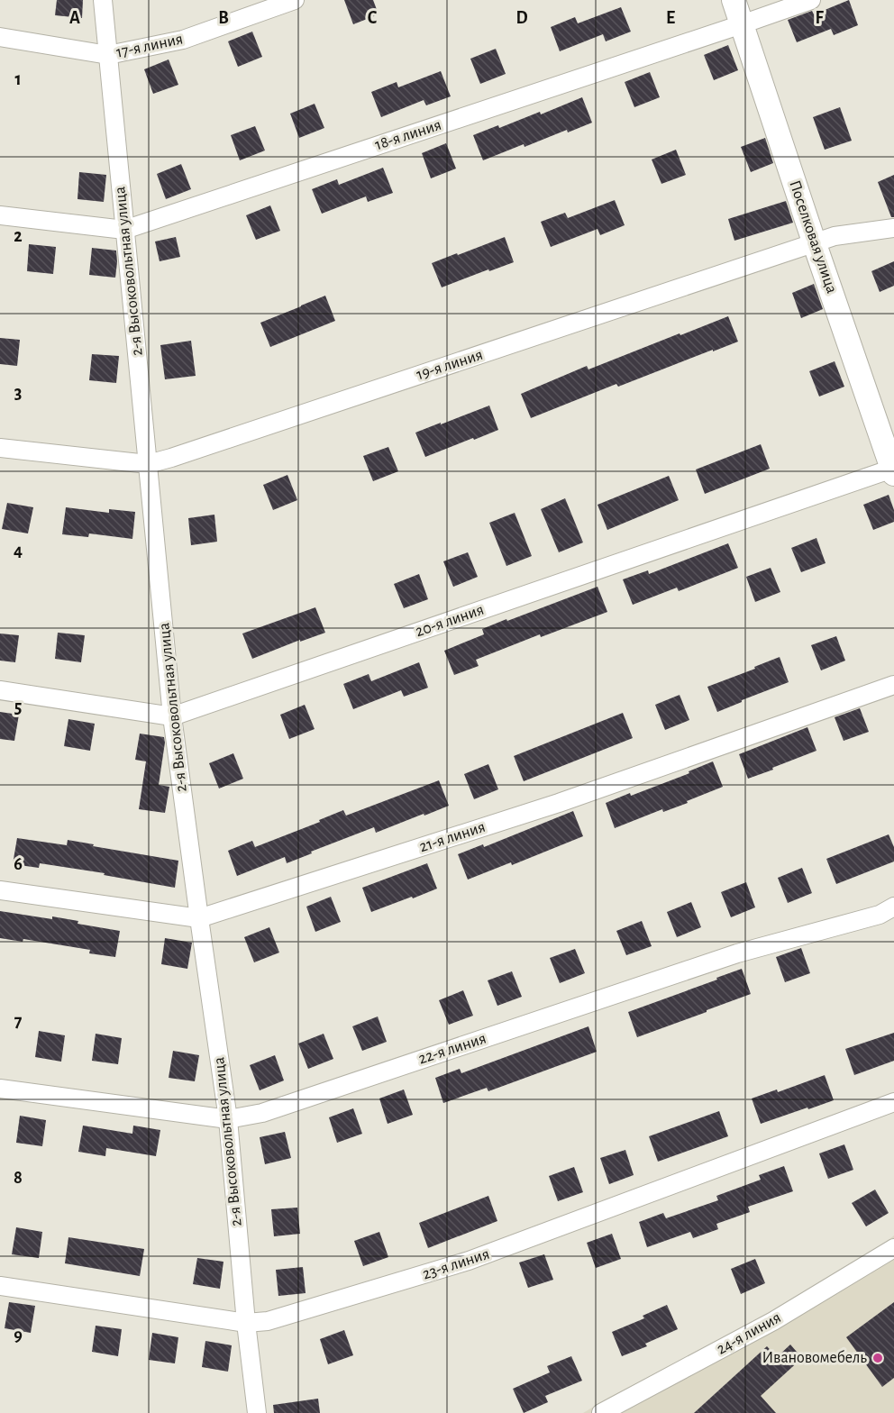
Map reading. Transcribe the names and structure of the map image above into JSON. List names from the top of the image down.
{
  "streets": {
    "street": [
      "17-я линия",
      "18-я линия",
      "Поселковая улица",
      "2-я Высоковольтная улица",
      "19-я линия",
      "20-я линия",
      "21-я линия",
      "22-я линия",
      "23-я линия",
      "24-я линия"
    ]
  },
  "crossings": [
    ["17-я линия", "2-я Высоковольтная улица"],
    ["18-я линия", "Поселковая улица"],
    ["18-я линия", "2-я Высоковольтная улица"],
    ["Поселковая улица", "19-я линия"],
    ["Поселковая улица", "20-я линия"],
    ["2-я Высоковольтная улица", "19-я линия"],
    ["2-я Высоковольтная улица", "20-я линия"],
    ["2-я Высоковольтная улица", "21-я линия"],
    ["2-я Высоковольтная улица", "22-я линия"],
    ["2-я Высоковольтная улица", "23-я линия"]
  ],
  "places": ["Ивановомебель"],
  "grid": {
    "columns": [
      "A",
      "B",
      "C",
      "D",
      "E",
      "F"
    ],
    "rows": [
      "1",
      "2",
      "3",
      "4",
      "5",
      "6",
      "7",
      "8",
      "9"
    ]
  }
}
